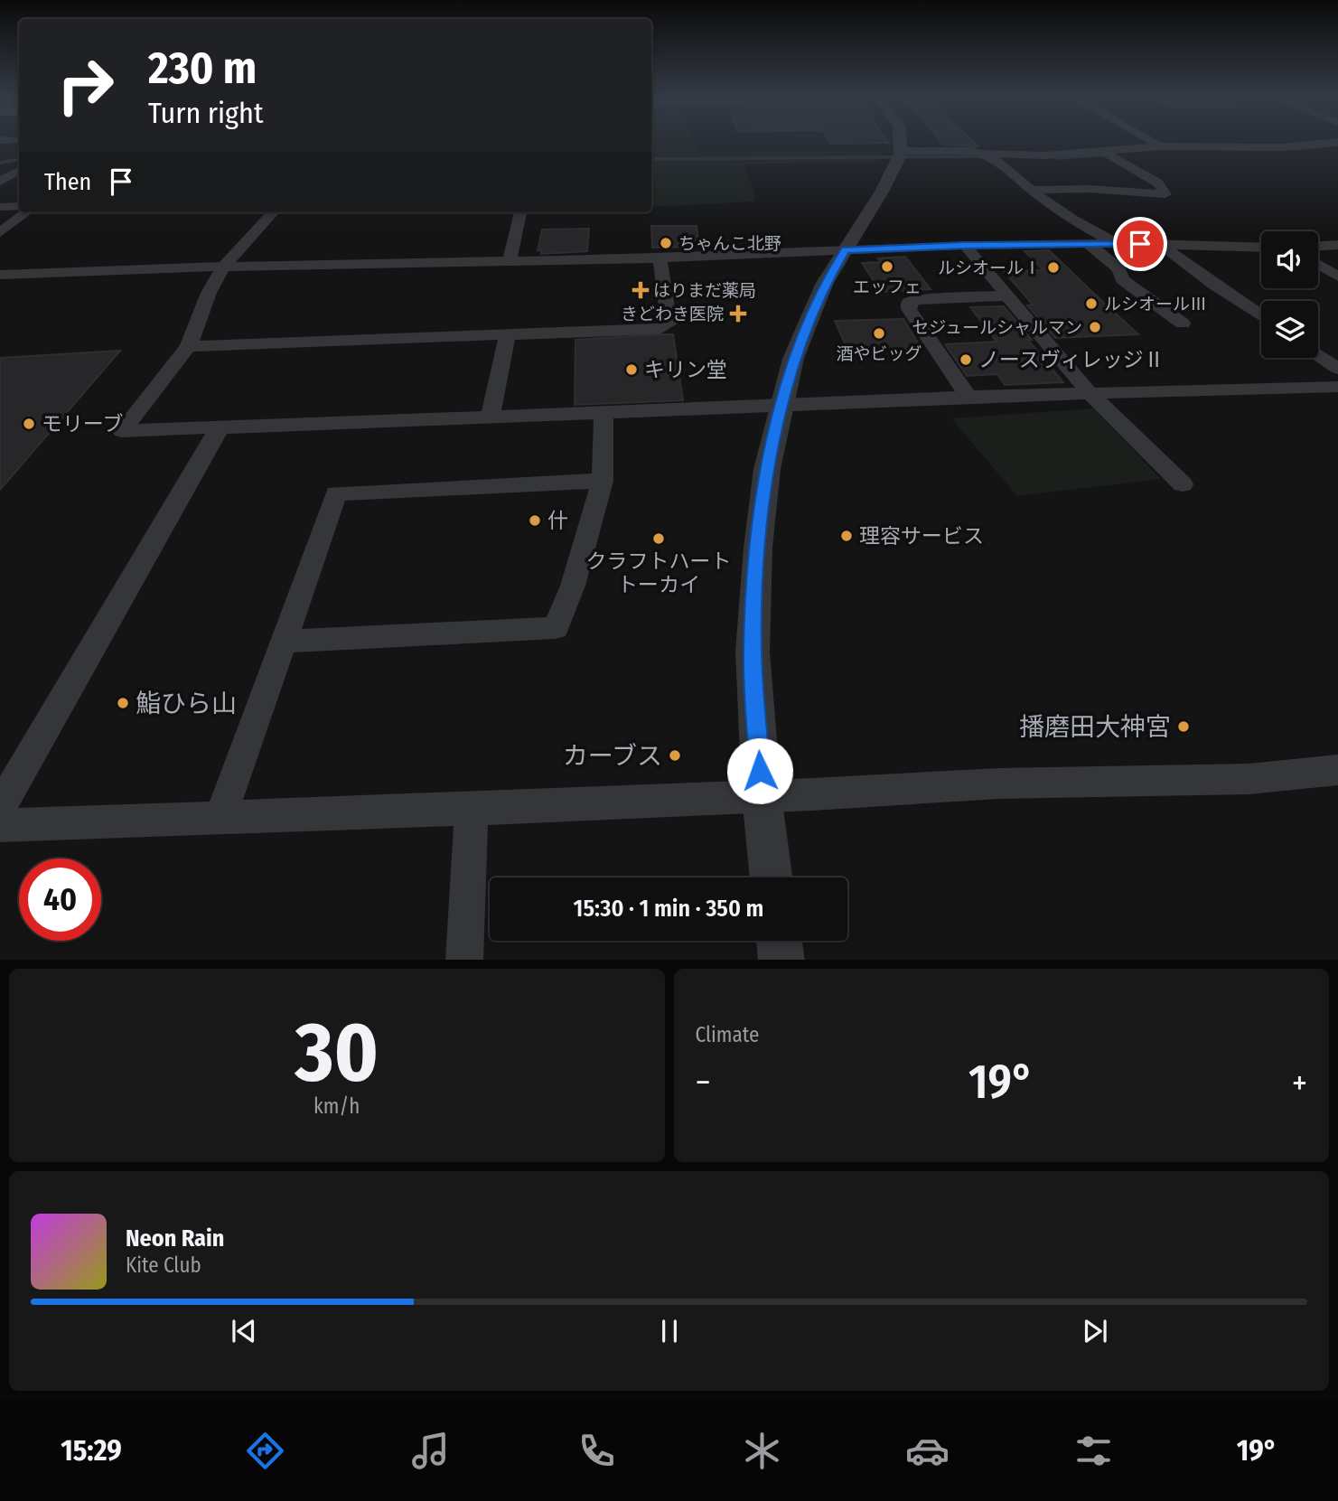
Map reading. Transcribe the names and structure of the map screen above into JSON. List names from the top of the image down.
{
  "places": {
    "other": [
      "ちゃんこ北野",
      "エッフェ",
      "ルシオールⅠ",
      "ルシオールⅢ",
      "セジュールシャルマン",
      "酒やビッグ",
      "ノースヴィレッジⅡ",
      "キリン堂",
      "モリーブ",
      "什",
      "理容サービス",
      "クラフトハート トーカイ",
      "鮨ひら山",
      "播磨田大神宮",
      "カーブス"
    ],
    "health": ["はりまだ薬局", "きどわき医院"]
  },
  "page": {
    "turn": ["230 m", "Turn right"],
    "then": "Then",
    "limit": "40",
    "trip": "15:30 · 1 min · 350 m",
    "tile": [
      ["30", "km/h"],
      "Climate"
    ],
    "heat": ["−", "19°", "+"],
    "song": ["Neon Rain", "Kite Club"],
    "tabs": ["15:29", "19°"]
  }
}
